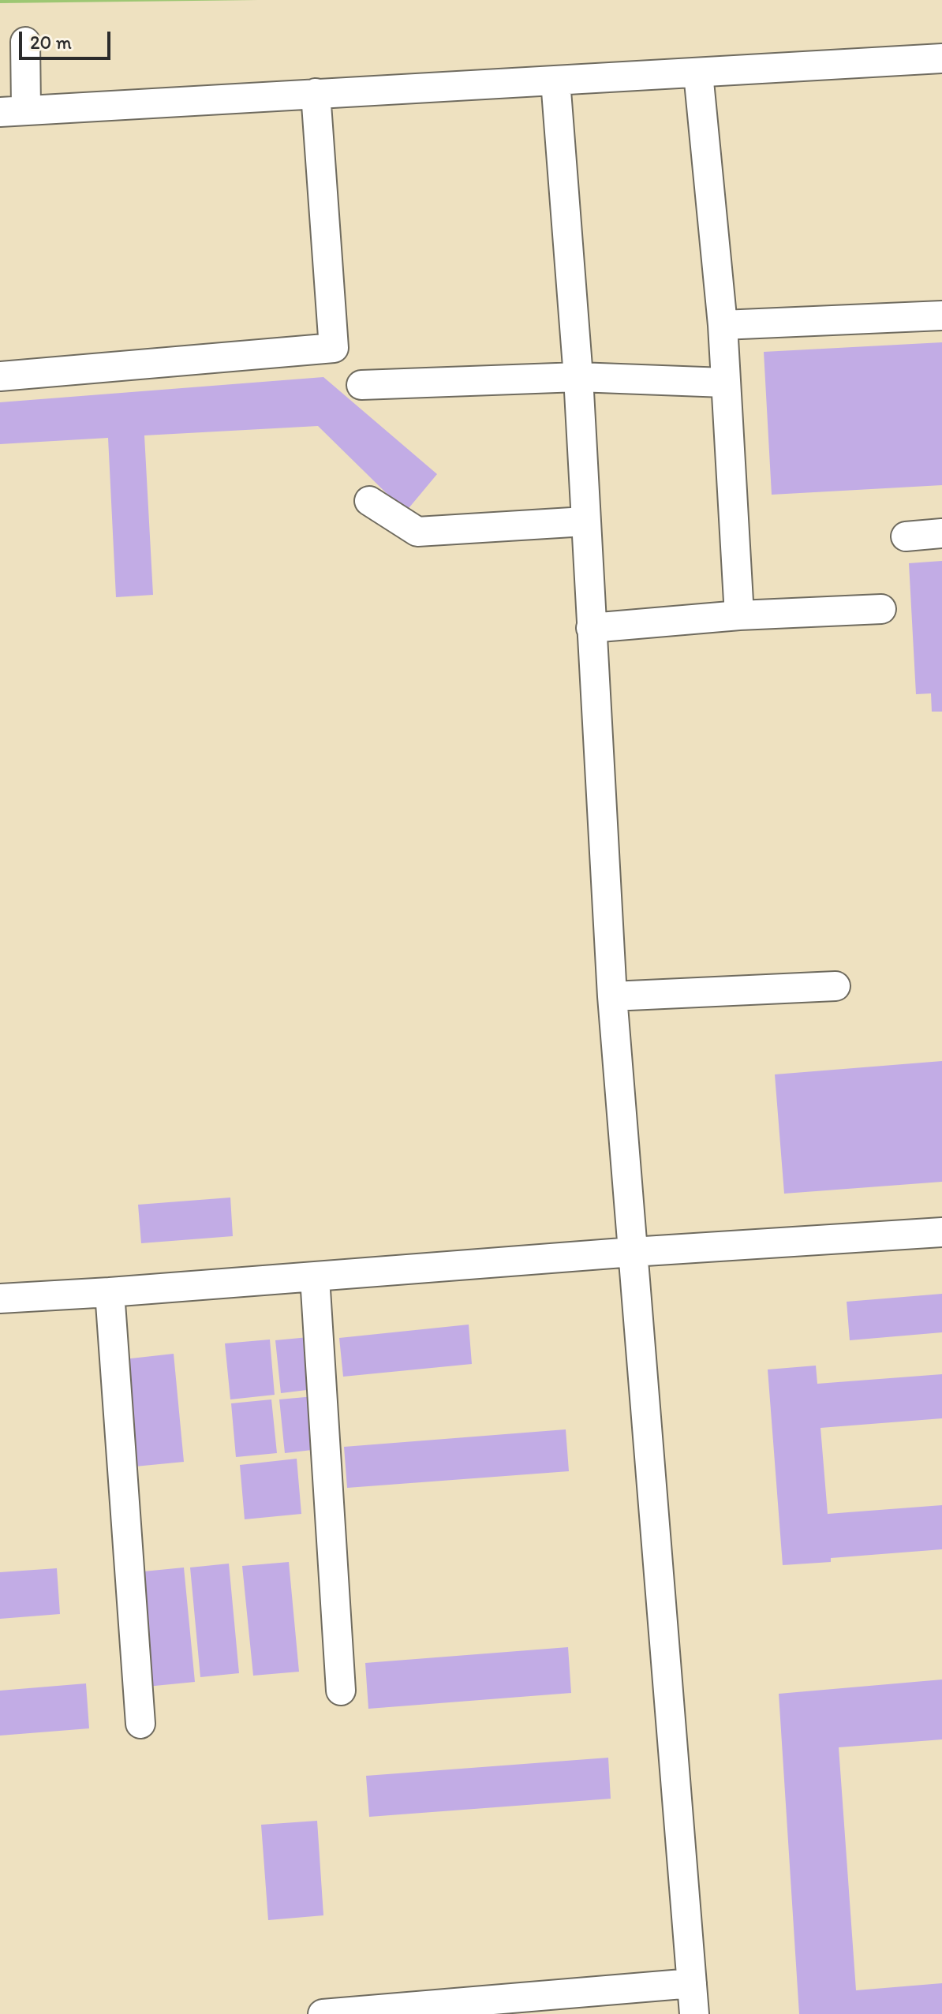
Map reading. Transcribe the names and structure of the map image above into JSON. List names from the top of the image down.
{
  "scale_bar": "20 m"
}
